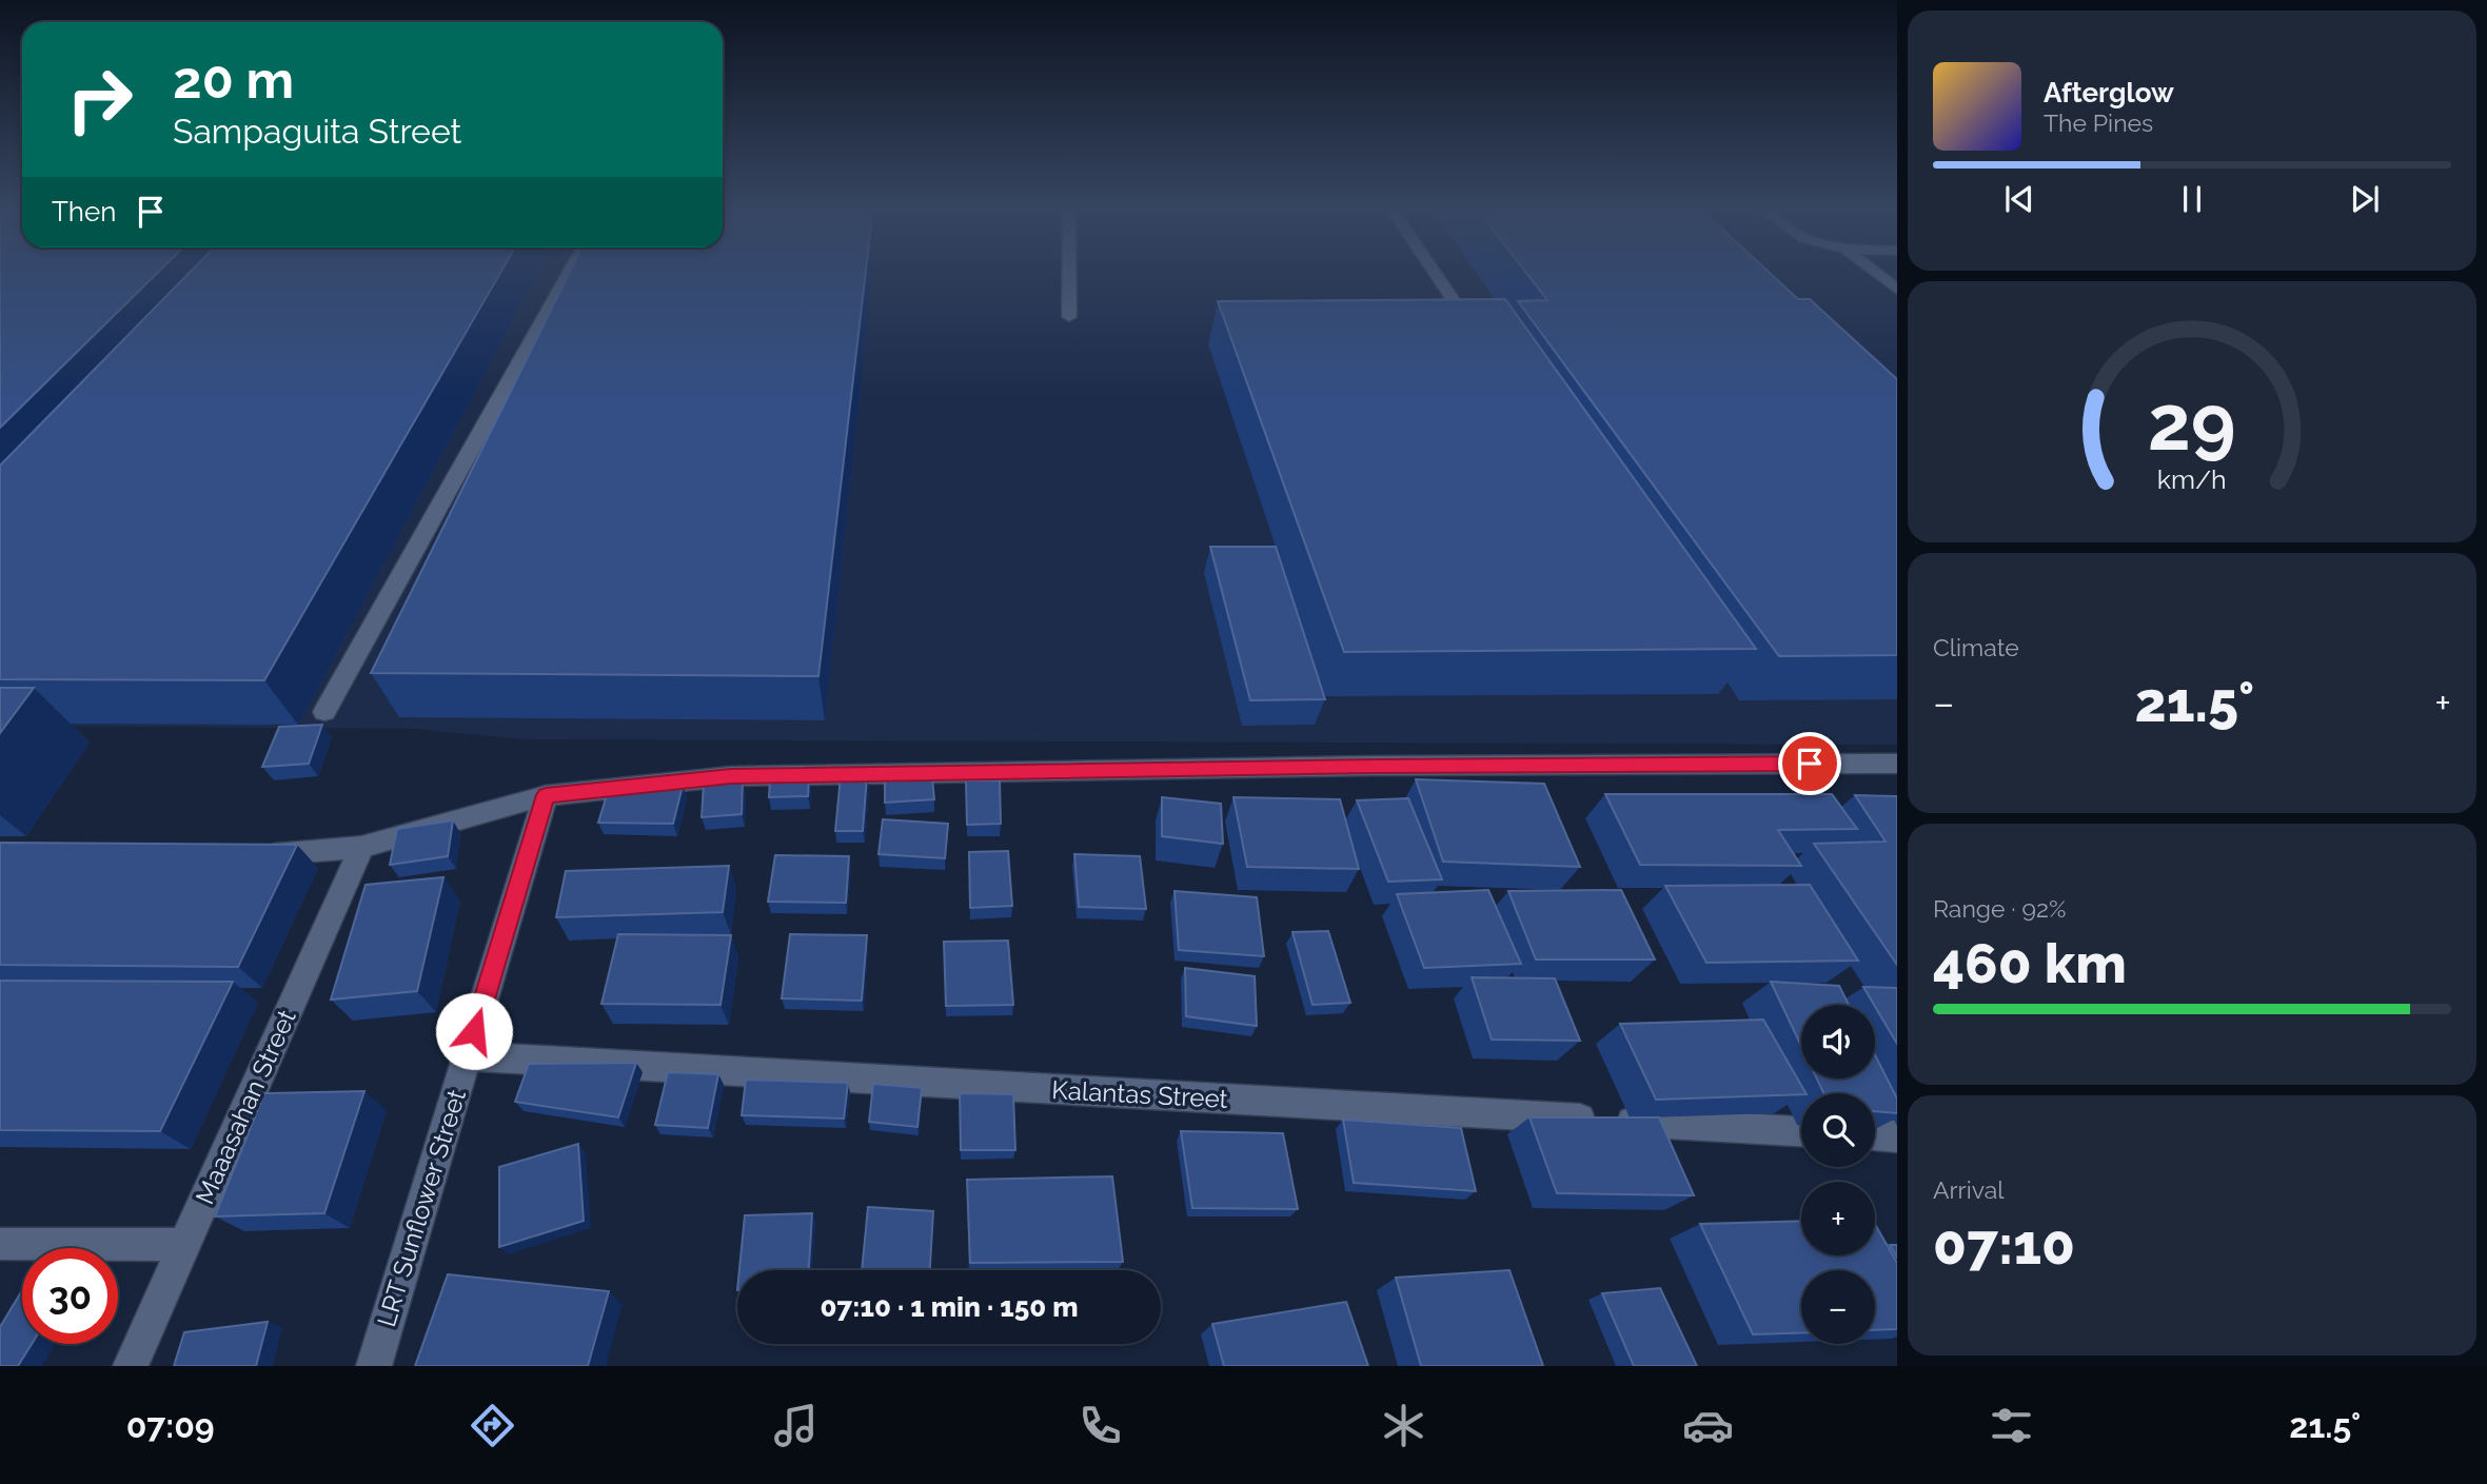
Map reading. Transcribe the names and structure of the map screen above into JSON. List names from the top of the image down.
{
  "streets": {
    "street": ["Kalantas Street", "Maaasahan Street", "LRT Sunflower Street"]
  },
  "crossings": [
    ["Kalantas Street", "LRT Sunflower Street"]
  ],
  "page": {
    "turn": ["20 m", "Sampaguita Street"],
    "song": ["Afterglow", "The Pines"],
    "then": "Then",
    "tile": [
      "Climate",
      ["Range · 92%", "460 km"],
      ["Arrival", "07:10"]
    ],
    "heat": ["−", "21.5°", "+"],
    "map_buttons": ["+", "−"],
    "limit": "30",
    "trip": "07:10 · 1 min · 150 m",
    "tabs": ["07:09", "21.5°"],
    "gauge": ["29", "km/h"]
  }
}
